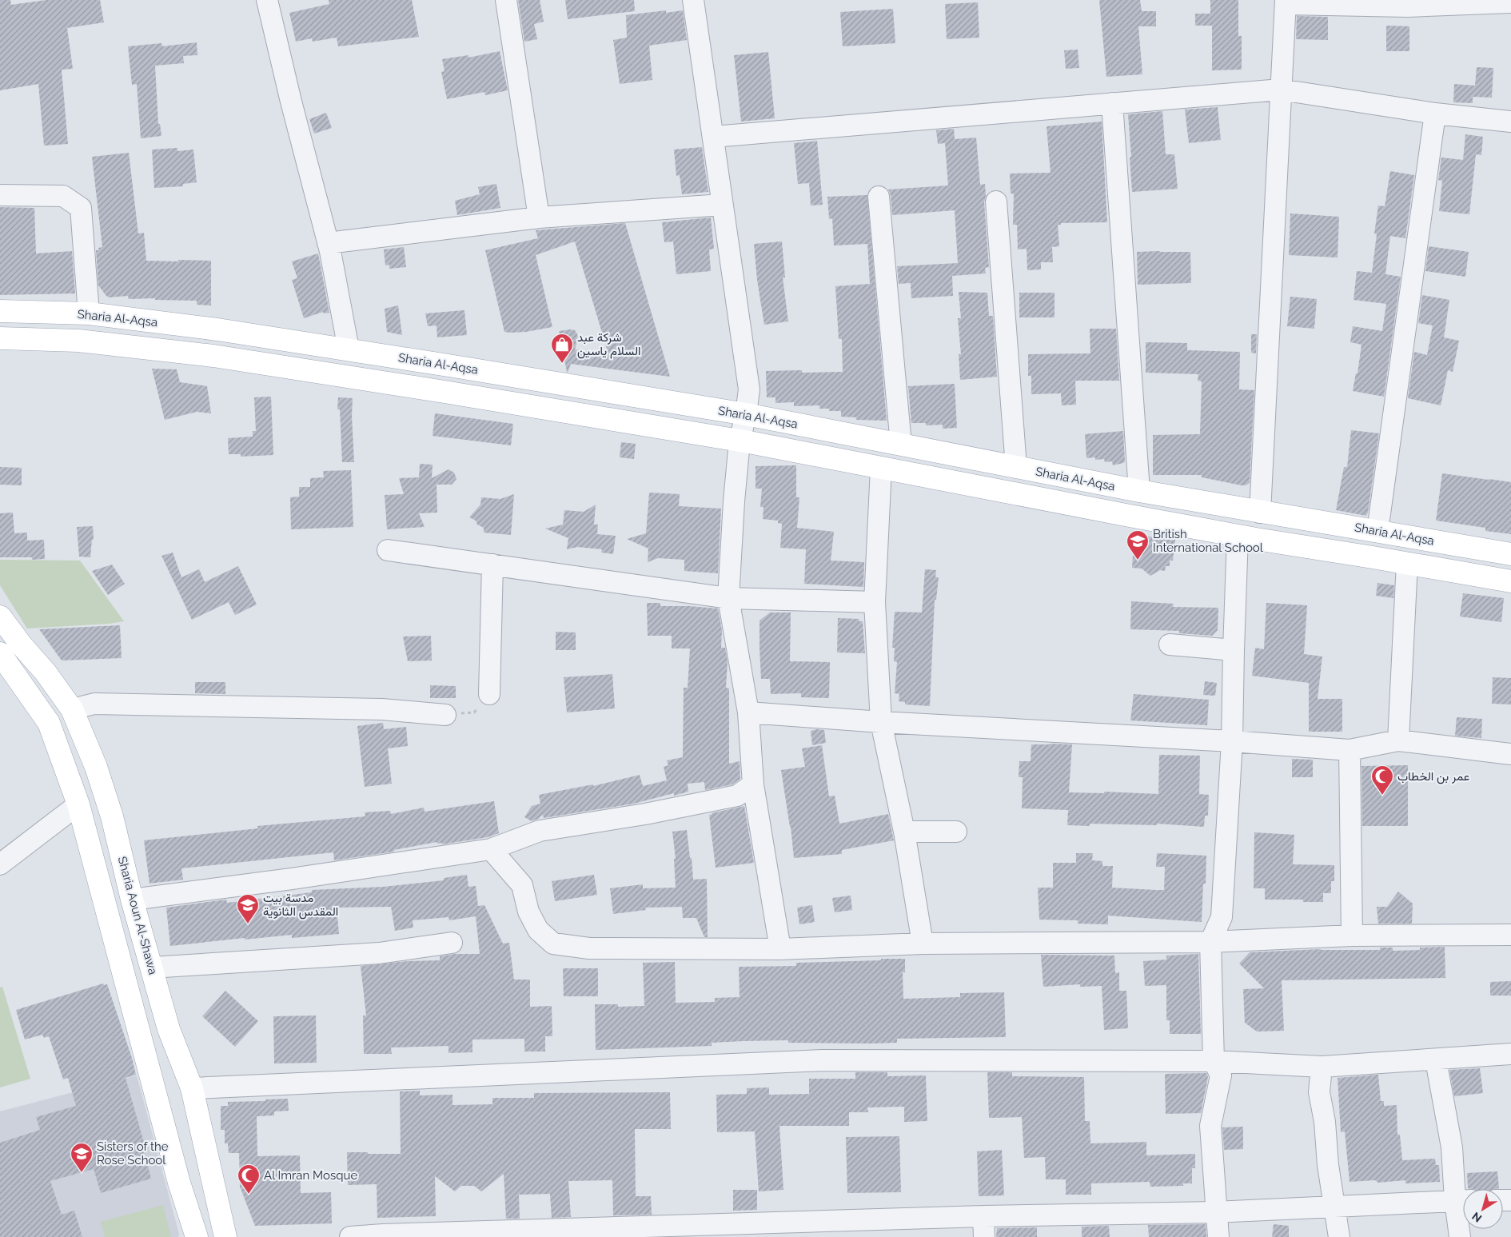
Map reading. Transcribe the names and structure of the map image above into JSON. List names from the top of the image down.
{
  "streets": {
    "main road": ["Sharia Al-Aqsa", "Sharia Aoun Al-Shawa"]
  },
  "places": {
    "shop": ["شركة عبد السلام ياسين"],
    "school or university": ["British International School", "مدسة بيت المقدس الثانوية", "Sisters of the Rose School"],
    "mosque": ["عمر بن الخطاب", "Al Imran Mosque"]
  },
  "north": "bottom left"
}
